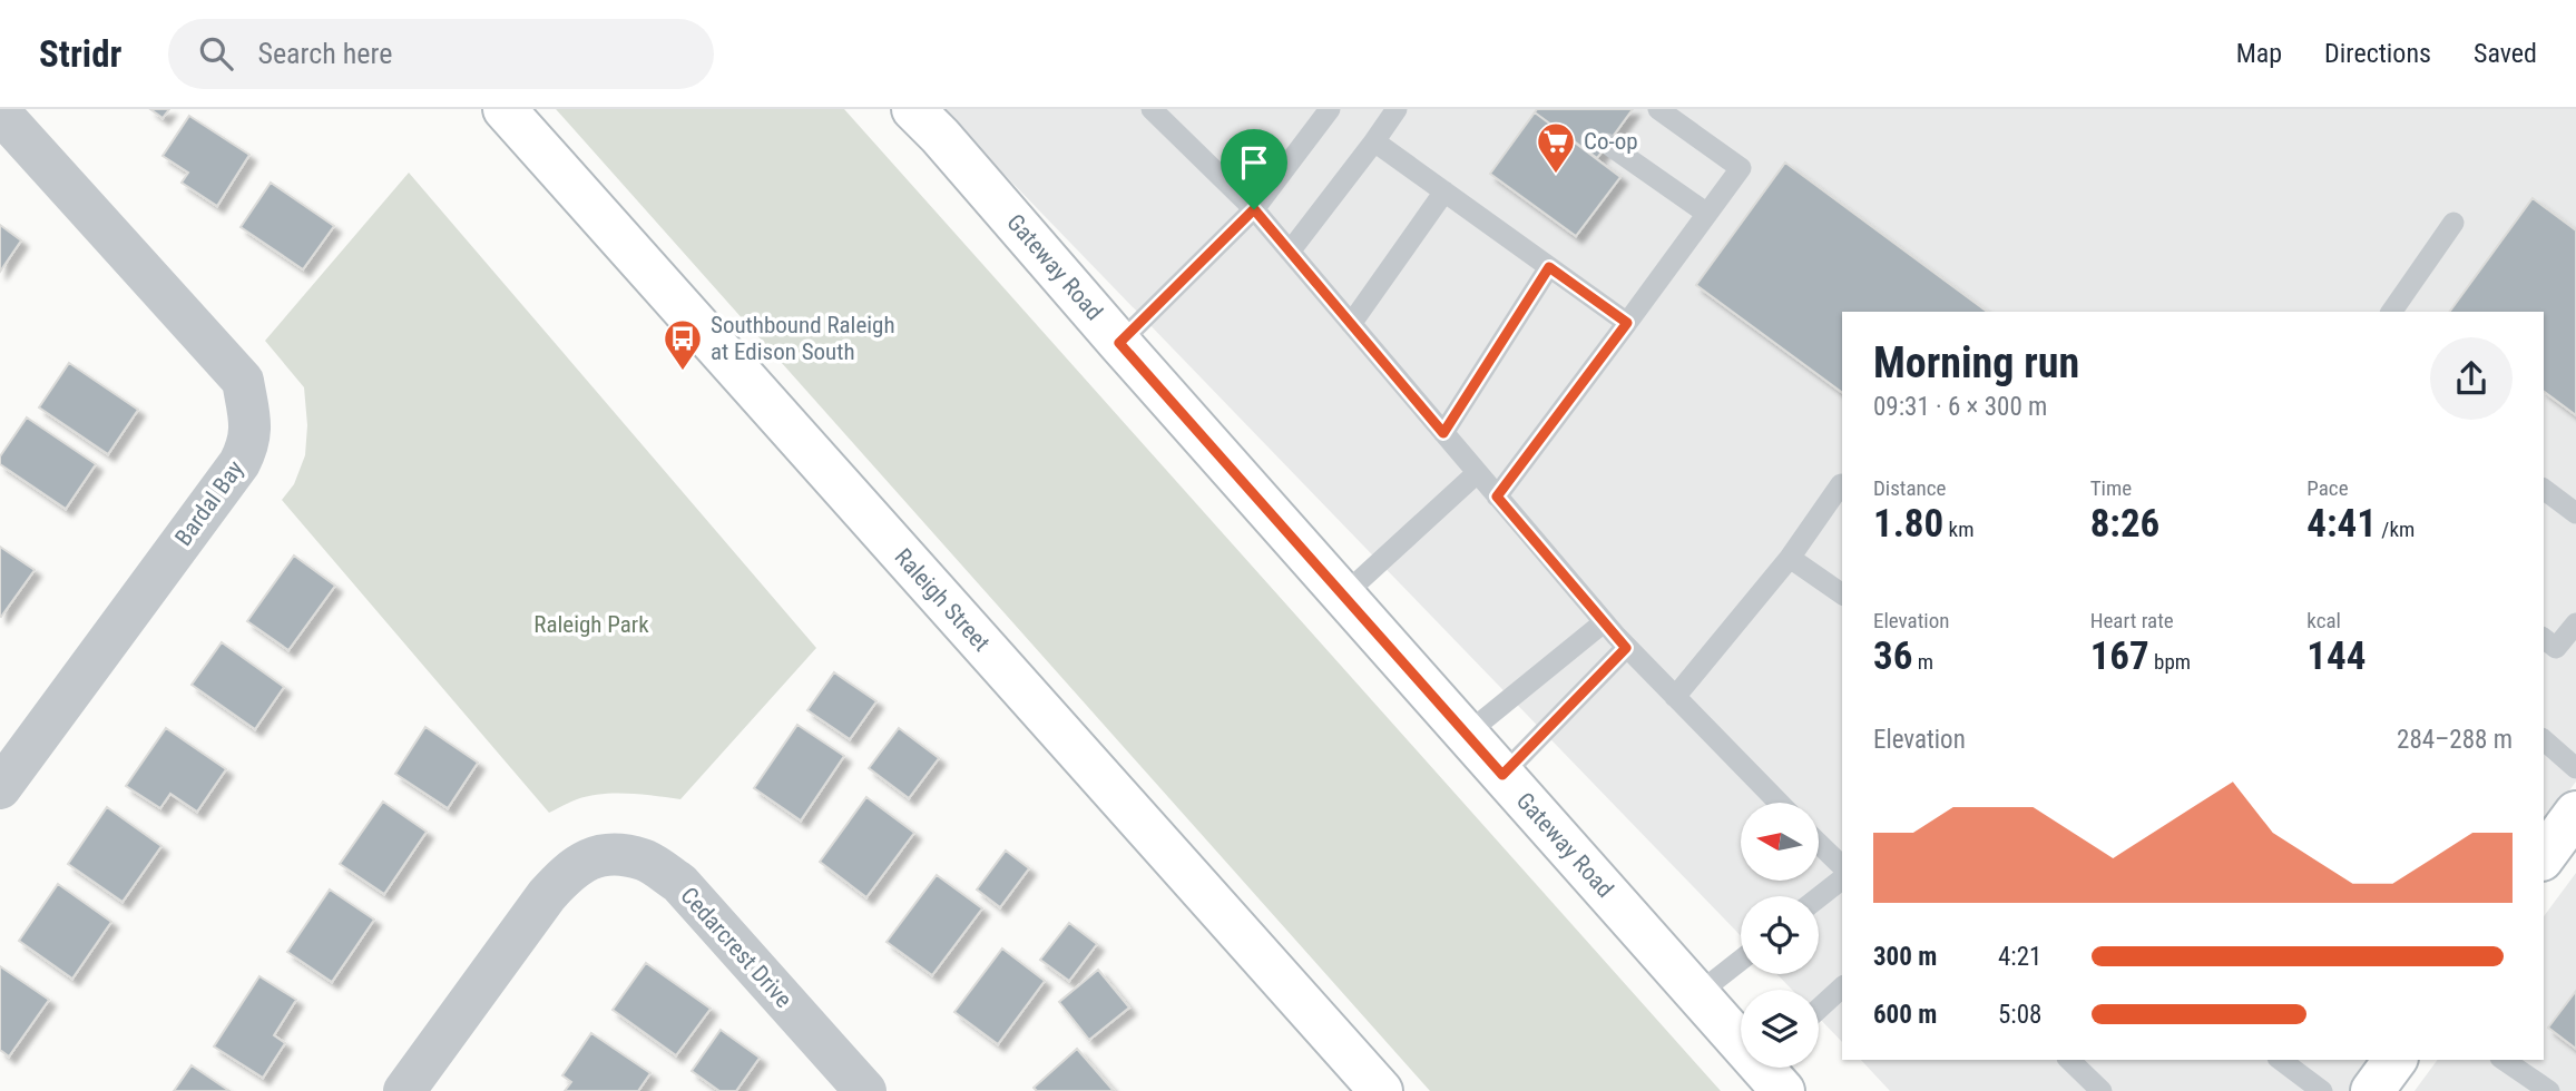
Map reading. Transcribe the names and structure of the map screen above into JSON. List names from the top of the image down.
{
  "streets": {
    "street": [
      "Gateway Road",
      "Bardal Bay",
      "Raleigh Street",
      "Cedarcrest Drive"
    ]
  },
  "parks": ["Raleigh Park"],
  "places": {
    "supermarket": ["Co-op"],
    "bus stop": ["Southbound Raleigh at Edison South"]
  },
  "north": "left",
  "page": {
    "header": "Stridr",
    "search": "Search here",
    "nav": ["Map", "Directions", "Saved"],
    "heading": ["Morning run", "09:31 · 6 × 300 m"],
    "stats": [
      ["Distance", "1.80 km"],
      ["Time", "8:26"],
      ["Pace", "4:41 /km"],
      ["Elevation", "36 m"],
      ["Heart rate", "167 bpm"],
      ["kcal", "144"]
    ],
    "chart": ["Elevation", "284–288 m"],
    "list": [
      {
        "name": "300 m",
        "note": "4:21"
      },
      {
        "name": "600 m",
        "note": "5:08"
      }
    ]
  }
}
